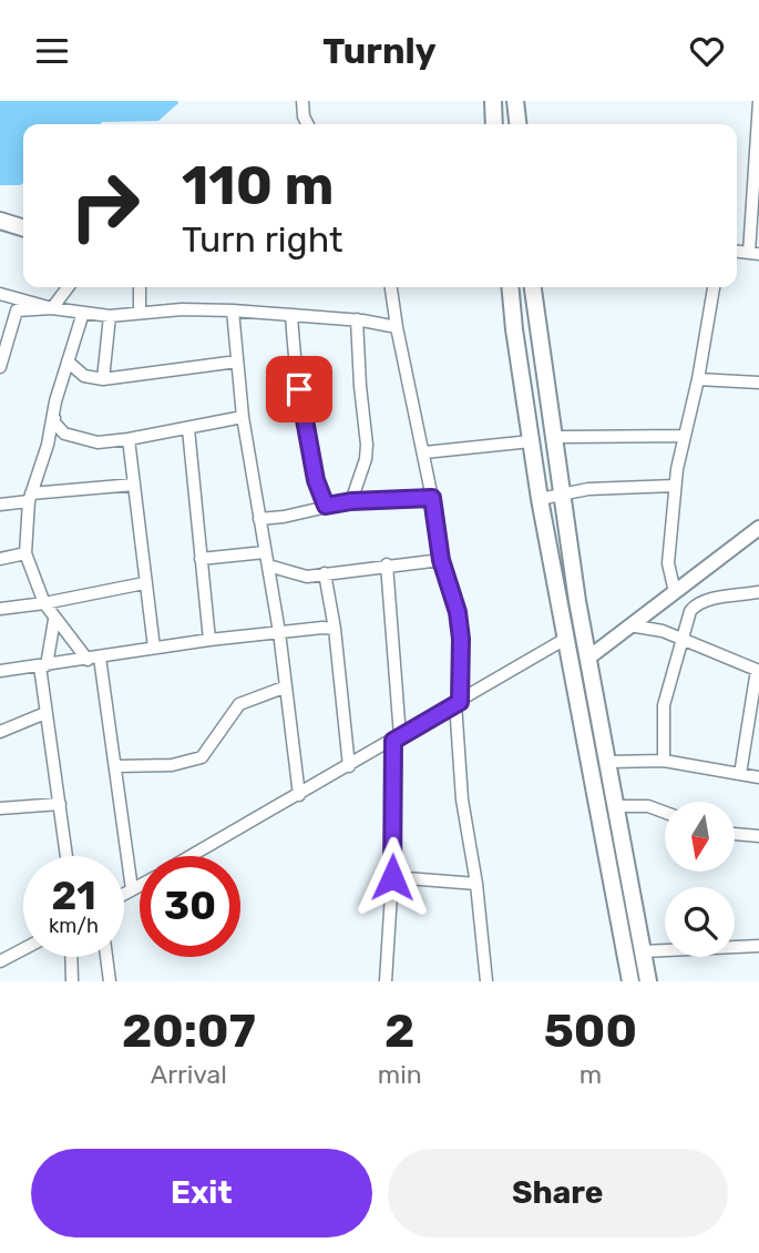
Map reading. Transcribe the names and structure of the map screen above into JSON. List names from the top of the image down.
{
  "north": "bottom",
  "page": {
    "header": "Turnly",
    "turn": ["110 m", "Turn right"],
    "speed": "21 km/h",
    "limit": "30",
    "eta": [
      "20:07",
      "Arrival",
      "2",
      "min",
      "500",
      "m"
    ],
    "buttons": ["Exit", "Share"]
  }
}
